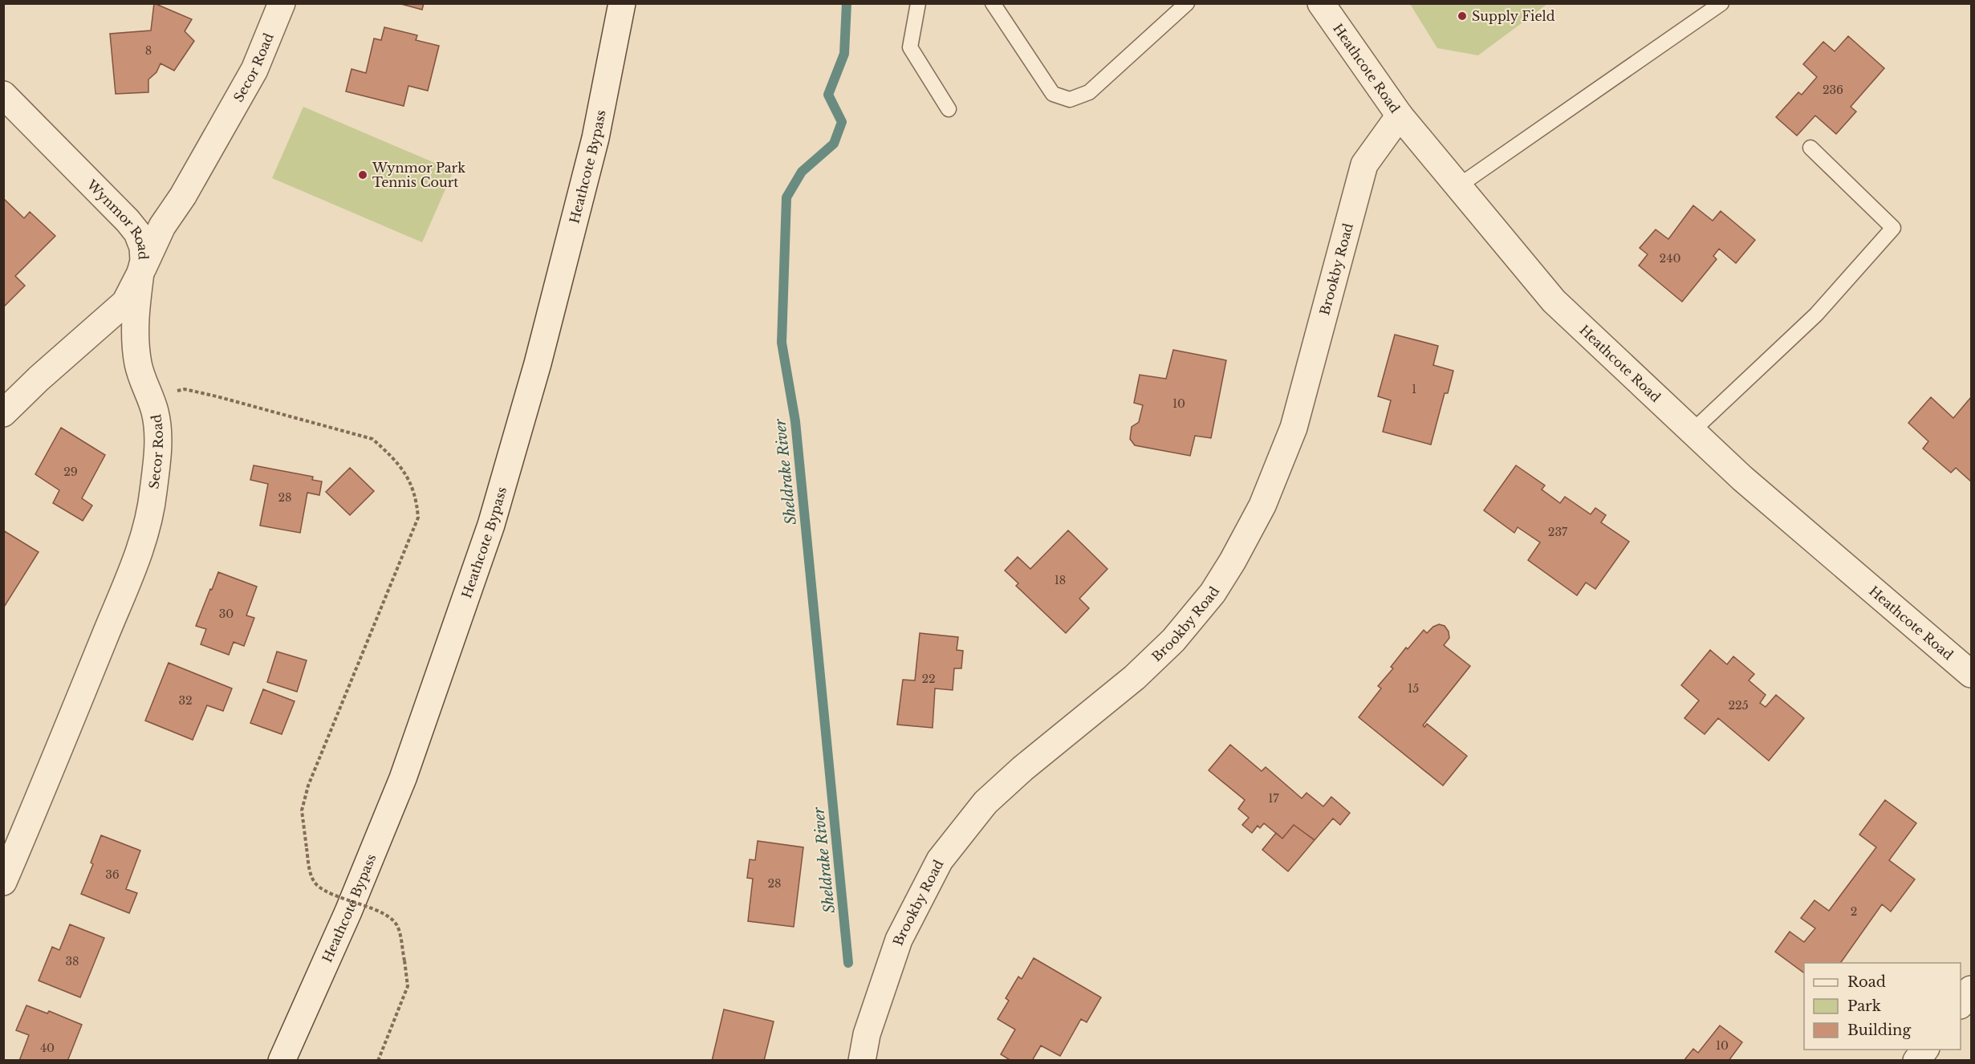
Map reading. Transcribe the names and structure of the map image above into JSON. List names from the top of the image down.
{
  "streets": {
    "street": [
      "Secor Road",
      "Heathcote Road",
      "Heathcote Bypass",
      "Wynmor Road",
      "Brookby Road"
    ]
  },
  "crossings": [
    ["Secor Road", "Wynmor Road"],
    ["Heathcote Road", "Brookby Road"]
  ],
  "water": ["Sheldrake River"],
  "places": ["Supply Field", "Wynmor Park Tennis Court"],
  "house_numbers": [
    "8",
    "236",
    "240",
    "1",
    "10",
    "29",
    "28",
    "237",
    "18",
    "30",
    "22",
    "15",
    "32",
    "225",
    "17",
    "36",
    "28",
    "2",
    "38",
    "10",
    "40"
  ],
  "legend": ["Road", "Park", "Building"]
}
